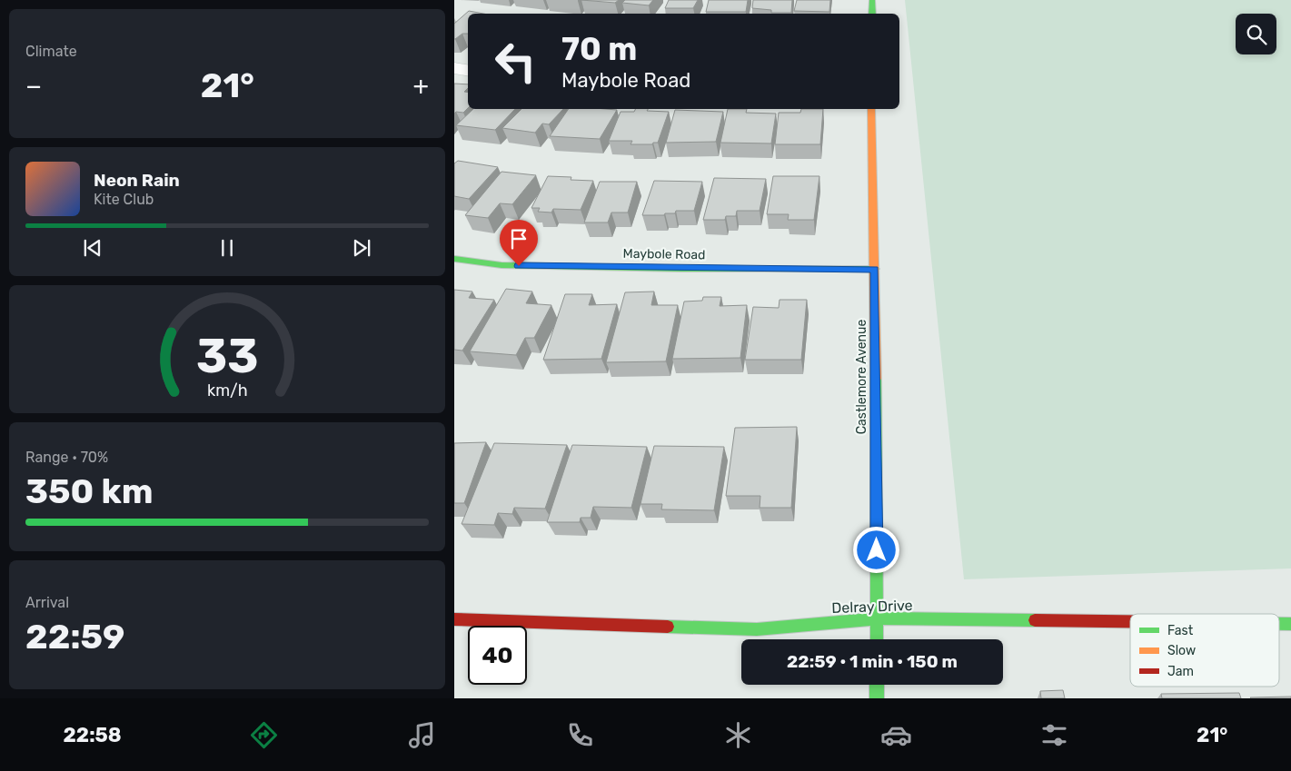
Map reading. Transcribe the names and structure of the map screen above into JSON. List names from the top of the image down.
{
  "streets": {
    "street": ["Maybole Road", "Castlemore Avenue", "Delray Drive"]
  },
  "crossings": [
    ["Maybole Road", "Castlemore Avenue"],
    ["Castlemore Avenue", "Delray Drive"]
  ],
  "legend": ["Fast", "Slow", "Jam"],
  "page": {
    "tile": [
      "Climate",
      ["Range · 70%", "350 km"],
      ["Arrival", "22:59"]
    ],
    "turn": ["70 m", "Maybole Road"],
    "heat": ["−", "21°", "+"],
    "song": ["Neon Rain", "Kite Club"],
    "limit": "40",
    "trip": "22:59 · 1 min · 150 m",
    "tabs": ["22:58", "21°"],
    "gauge": ["33", "km/h"]
  }
}
